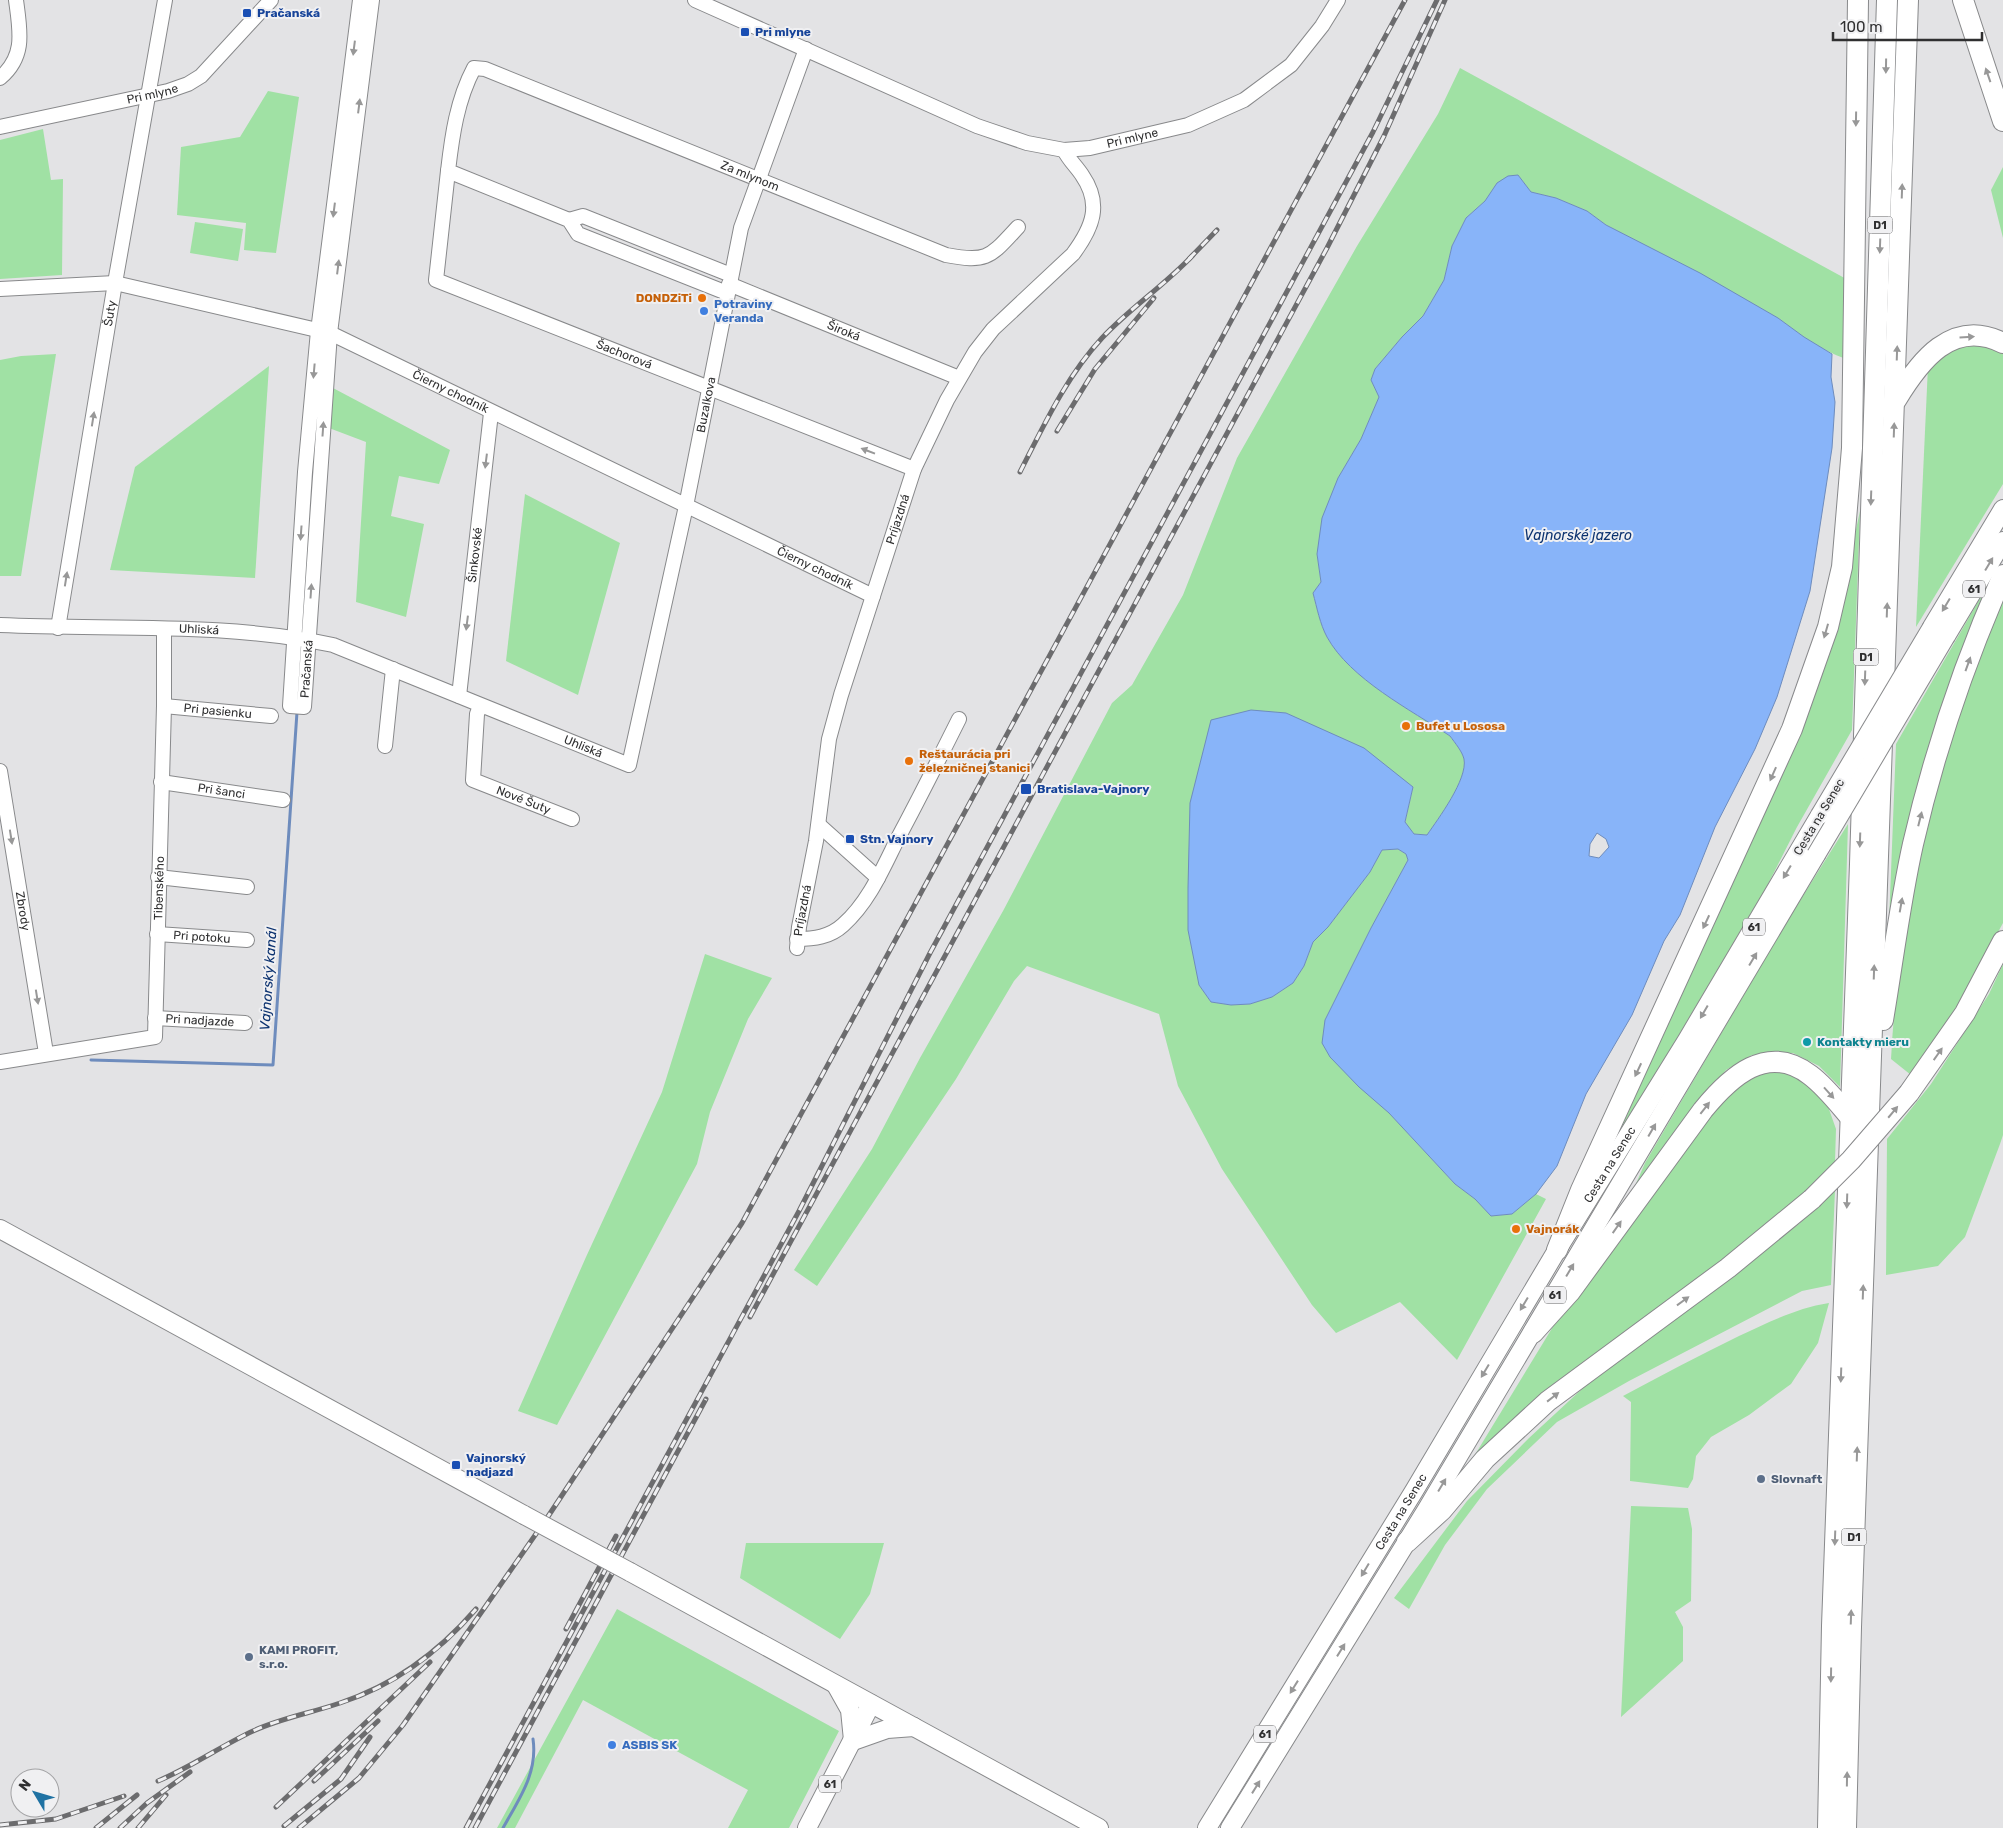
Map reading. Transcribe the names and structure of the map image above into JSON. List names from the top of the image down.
{
  "streets": {
    "highway": ["D1"],
    "main road": ["61", "Cesta na Senec"],
    "street": [
      "Pri mlyne",
      "Za mlynom",
      "Šuty",
      "Široká",
      "Šachorová",
      "Čierny chodník",
      "Buzalkova",
      "Príjazdná",
      "Šinkovské",
      "Uhliská",
      "Pračanská",
      "Pri pasienku",
      "Pri šanci",
      "Nové Šuty",
      "Tibenského",
      "Zbrody",
      "Pri potoku",
      "Pri nadjazde"
    ]
  },
  "crossings": [
    ["Pri mlyne", "Šuty"],
    ["Pri mlyne", "Buzalkova"],
    ["Pri mlyne", "Príjazdná"],
    ["Za mlynom", "Široká"],
    ["Za mlynom", "Šachorová"],
    ["Za mlynom", "Buzalkova"],
    ["Šuty", "Čierny chodník"],
    ["Šuty", "Uhliská"],
    ["Široká", "Šachorová"],
    ["Široká", "Buzalkova"],
    ["Široká", "Príjazdná"],
    ["Šachorová", "Buzalkova"],
    ["Šachorová", "Príjazdná"],
    ["Čierny chodník", "Buzalkova"],
    ["Čierny chodník", "Príjazdná"],
    ["Čierny chodník", "Šinkovské"],
    ["Čierny chodník", "Pračanská"],
    ["Buzalkova", "Uhliská"],
    ["Šinkovské", "Uhliská"],
    ["61", "Cesta na Senec"],
    ["Uhliská", "Pračanská"],
    ["Uhliská", "Nové Šuty"],
    ["Uhliská", "Tibenského"],
    ["Pri pasienku", "Tibenského"],
    ["Pri šanci", "Tibenského"],
    ["Tibenského", "Zbrody"],
    ["Tibenského", "Pri potoku"],
    ["Tibenského", "Pri nadjazde"]
  ],
  "one_way": [
    "Šuty",
    "Šachorová",
    "Šinkovské",
    "Zbrody"
  ],
  "water": ["Vajnorské jazero", "Vajnorský kanál"],
  "places": {
    "transit": [
      "Pračanská",
      "Pri mlyne",
      "Bratislava-Vajnory",
      "Stn. Vajnory",
      "Vajnorský nadjazd"
    ],
    "other": [
      "DONDZiTi",
      "Potraviny Veranda",
      "Bufet u Lososa",
      "Reštaurácia pri železničnej stanici",
      "Kontakty mieru",
      "Vajnorák",
      "Slovnaft",
      "KAMI PROFIT, s.r.o.",
      "ASBIS SK"
    ]
  },
  "scale_bar": "100 m",
  "north": "top left"
}
